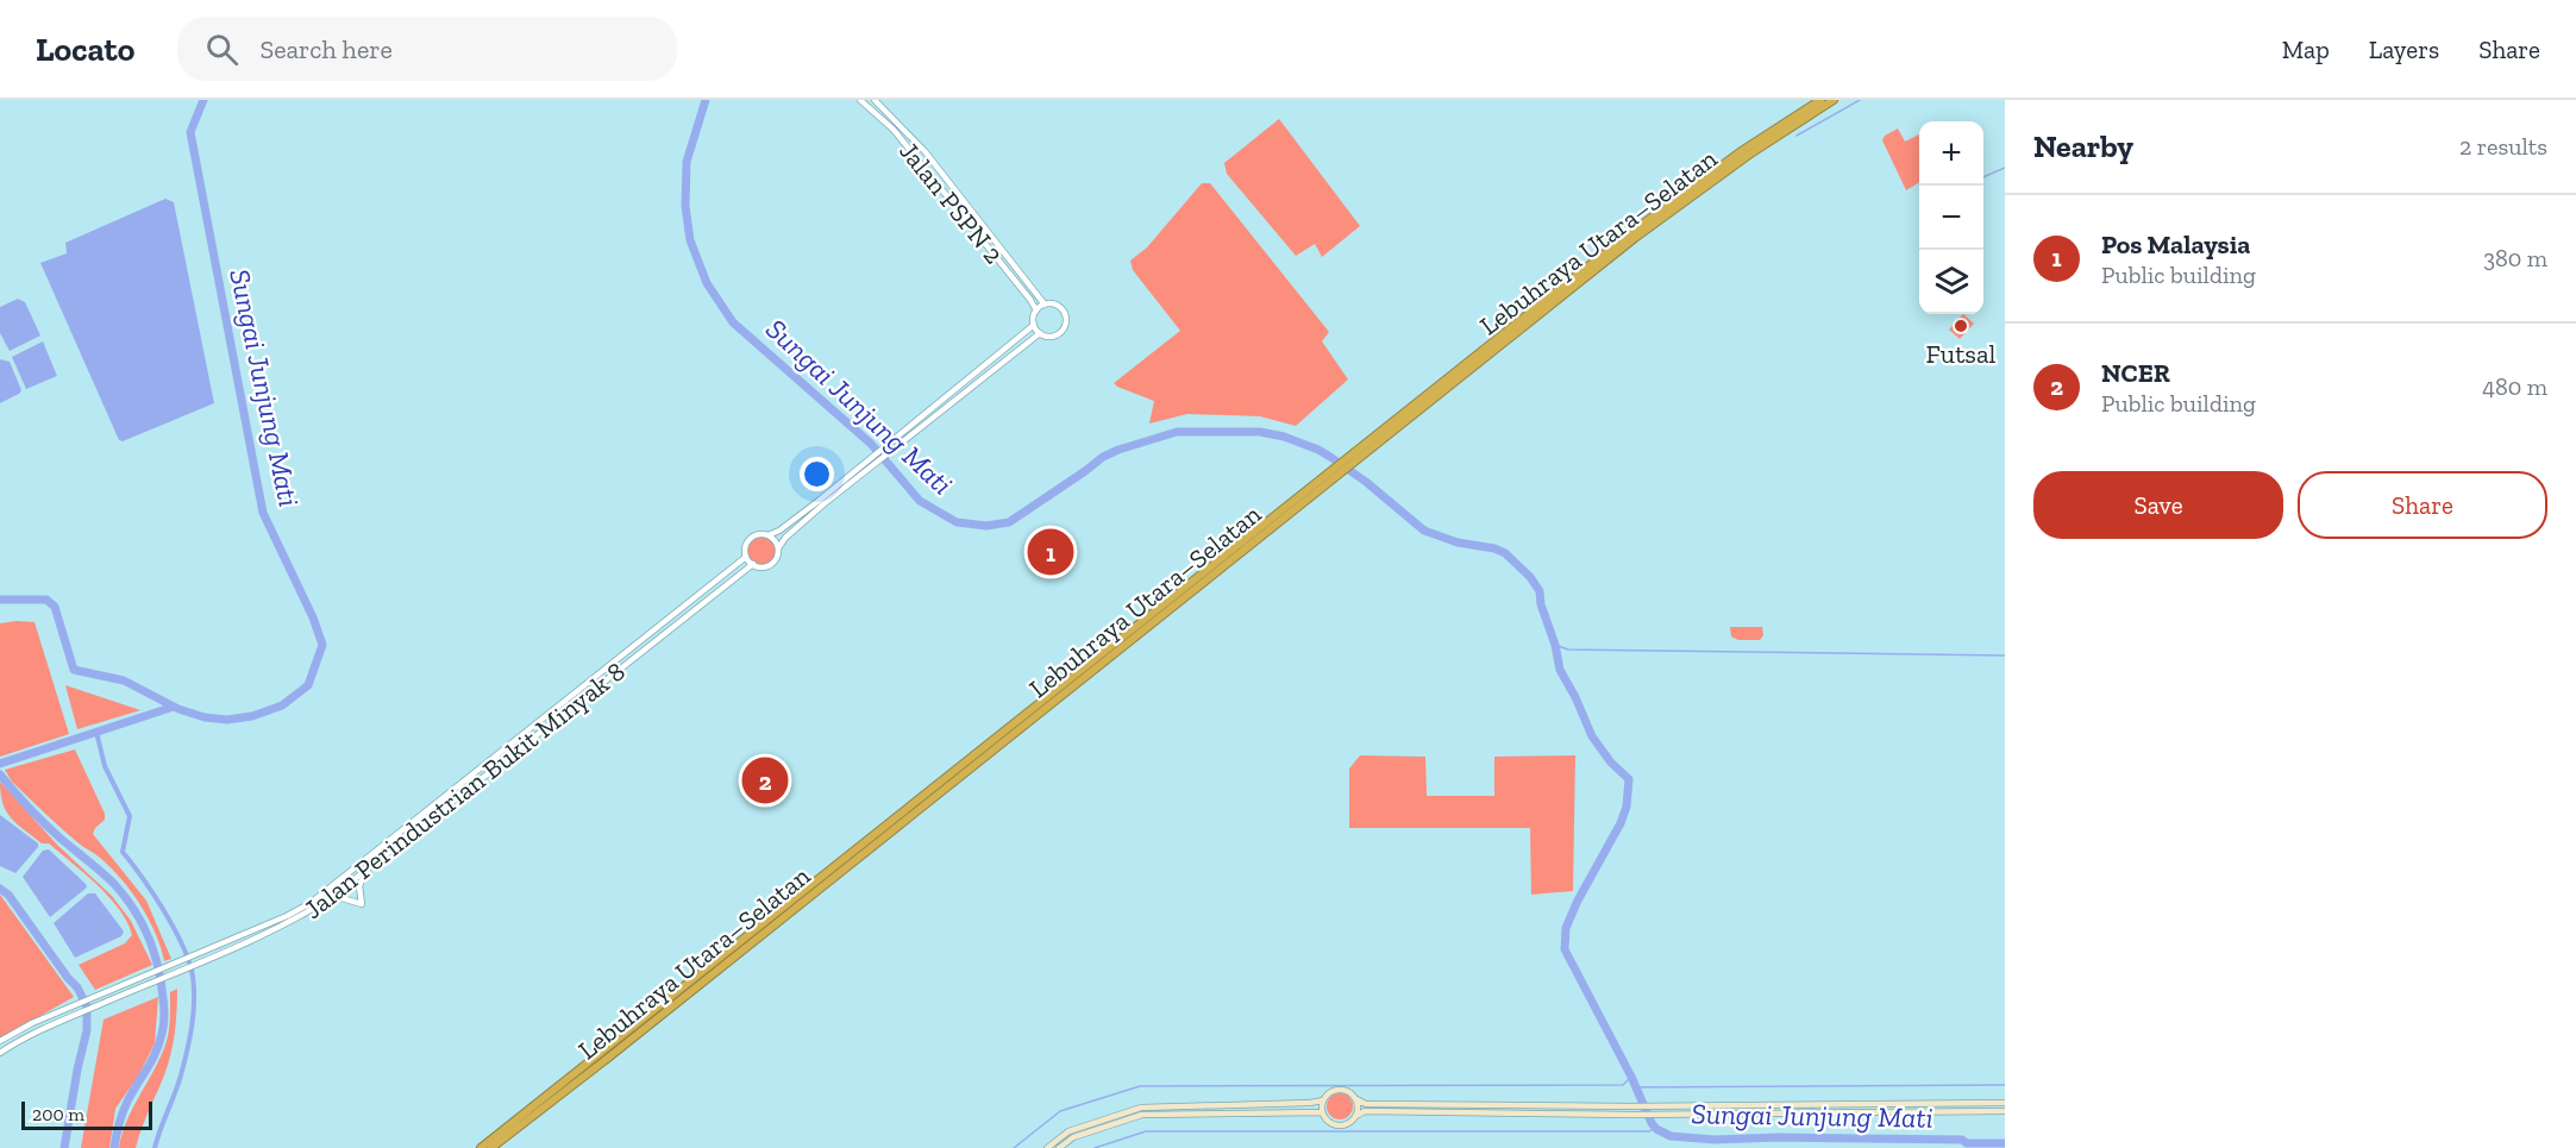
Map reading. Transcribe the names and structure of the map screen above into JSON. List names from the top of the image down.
{
  "streets": {
    "highway": ["Lebuhraya Utara–Selatan"],
    "street": ["Jalan PSPN 2", "Jalan Perindustrian Bukit Minyak 8"]
  },
  "water": ["Sungai Junjung Mati"],
  "places": ["Futsal"],
  "scale_bar": "200 m",
  "page": {
    "header": "Locato",
    "search": "Search here",
    "nav": ["Map", "Layers", "Share"],
    "heading": ["Nearby", "2 results"],
    "map_buttons": ["+", "−"],
    "list": [
      {
        "mark": "1",
        "name": "Pos Malaysia",
        "note": "Public building",
        "value": "380 m"
      },
      {
        "mark": "2",
        "name": "NCER",
        "note": "Public building",
        "value": "480 m"
      }
    ],
    "buttons": ["Save", "Share"],
    "pins": ["1", "2"],
    "scale": "200 m"
  }
}
